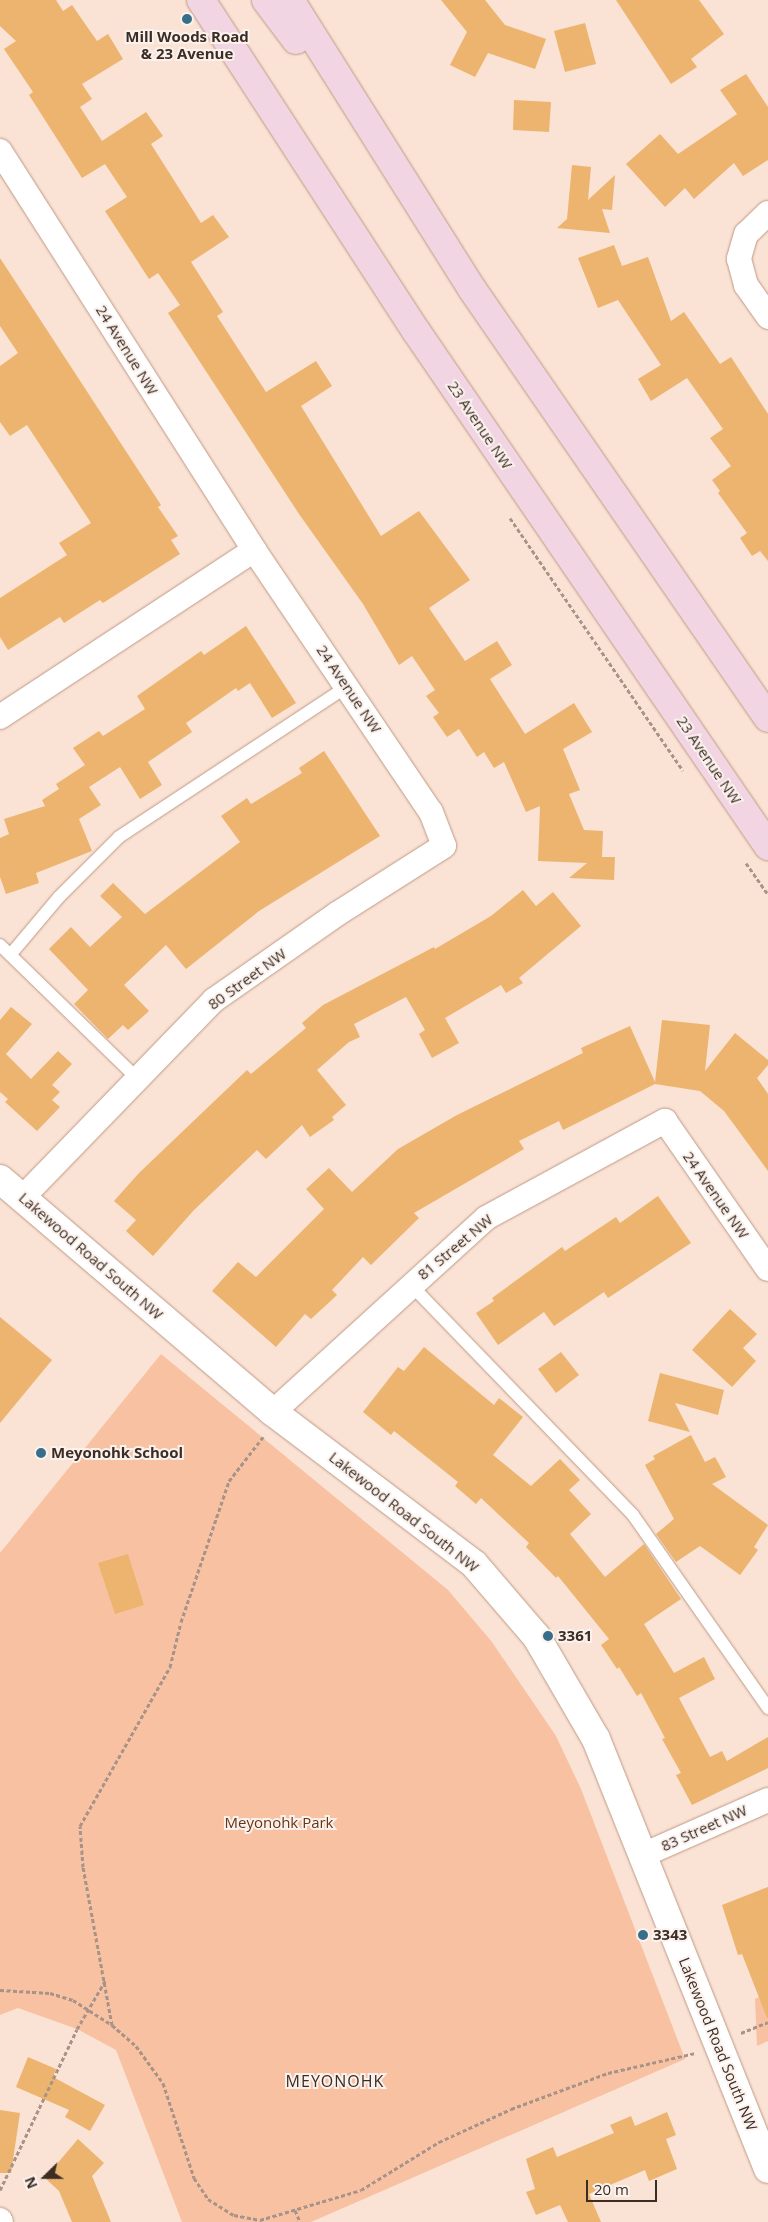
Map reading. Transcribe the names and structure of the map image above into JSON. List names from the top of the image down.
{
  "streets": {
    "main road": ["23 Avenue NW"],
    "street": [
      "24 Avenue NW",
      "80 Street NW",
      "81 Street NW",
      "Lakewood Road South NW",
      "83 Street NW"
    ]
  },
  "crossings": [
    ["24 Avenue NW", "80 Street NW"],
    ["24 Avenue NW", "81 Street NW"],
    ["80 Street NW", "Lakewood Road South NW"],
    ["81 Street NW", "Lakewood Road South NW"],
    ["Lakewood Road South NW", "83 Street NW"]
  ],
  "districts": ["MEYONOHK"],
  "parks": ["Meyonohk Park"],
  "places": [
    "Mill Woods Road & 23 Avenue",
    "Meyonohk School",
    "3361",
    "3343"
  ],
  "scale_bar": "20 m",
  "north": "left"
}
